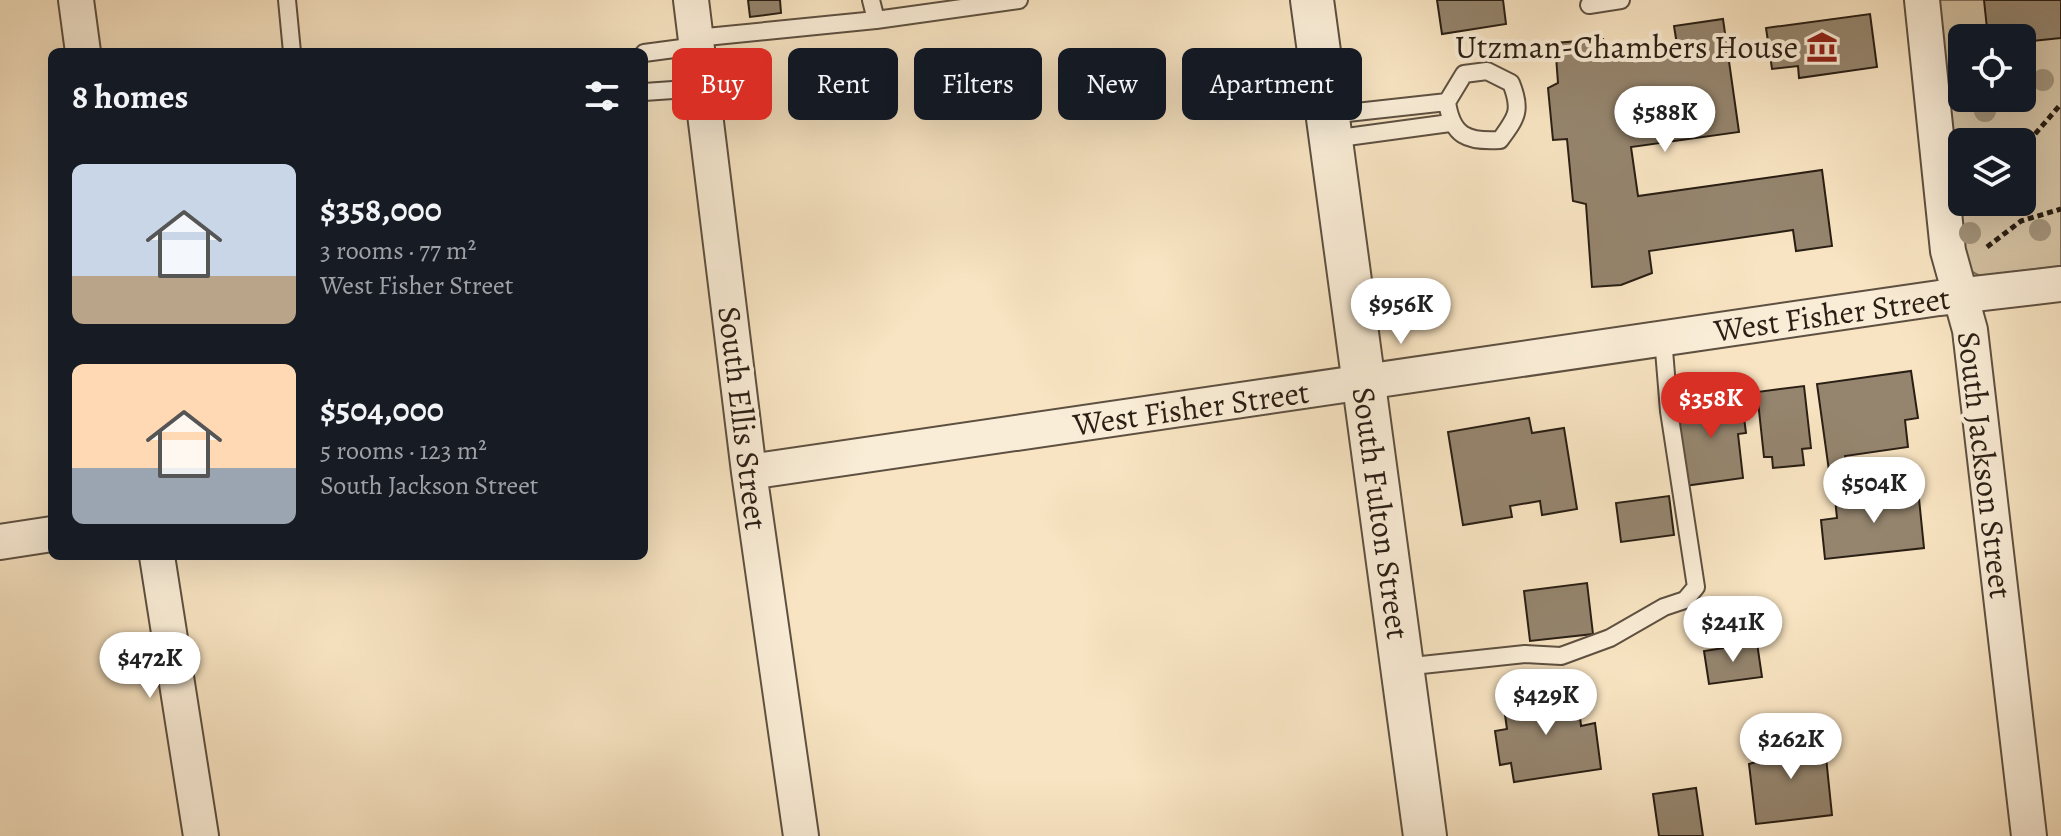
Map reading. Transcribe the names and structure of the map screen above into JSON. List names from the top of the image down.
{
  "streets": {
    "street": [
      "West Fisher Street",
      "South Ellis Street",
      "South Jackson Street",
      "South Fulton Street"
    ]
  },
  "crossings": [
    ["West Fisher Street", "South Ellis Street"],
    ["West Fisher Street", "South Jackson Street"],
    ["West Fisher Street", "South Fulton Street"]
  ],
  "places": {
    "museum": ["Utzman-Chambers House"]
  },
  "page": {
    "chip": [
      "Buy",
      "Rent",
      "Filters",
      "New",
      "Apartment"
    ],
    "heading": "8 homes",
    "price": [
      "$588K",
      "$956K",
      "$358K",
      "$504K",
      "$241K",
      "$472K",
      "$429K",
      "$262K"
    ],
    "list": [
      {
        "name": "$358,000",
        "note": "3 rooms · 77 m² · West Fisher Street"
      },
      {
        "name": "$504,000",
        "note": "5 rooms · 123 m² · South Jackson Street"
      }
    ]
  }
}
